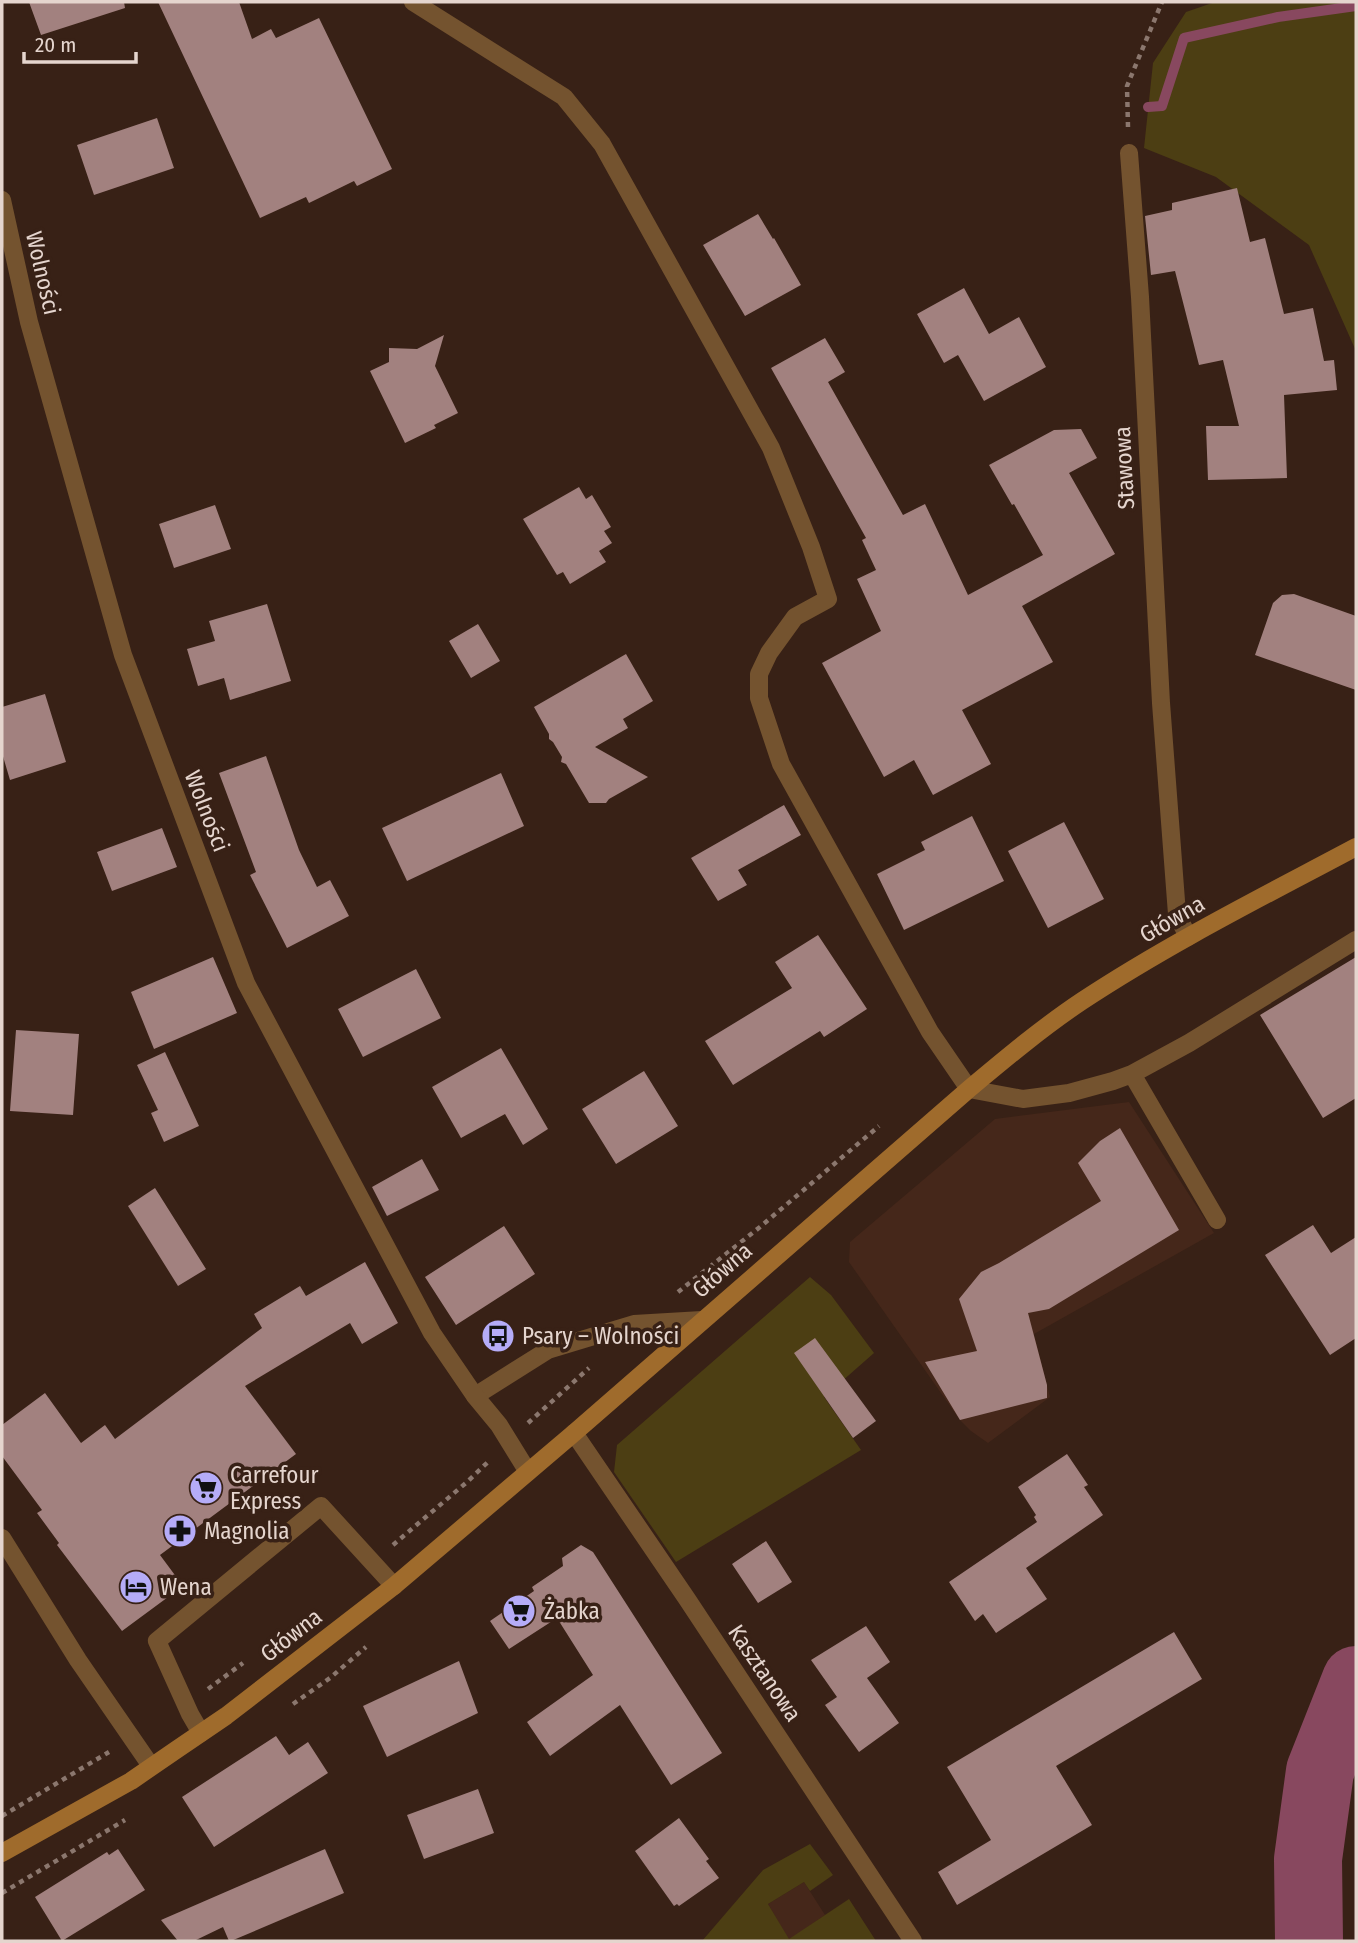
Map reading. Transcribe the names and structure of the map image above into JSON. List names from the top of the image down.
{
  "streets": {
    "main road": ["Główna"],
    "street": ["Wolności", "Stawowa", "Kasztanowa"]
  },
  "crossings": [
    ["Wolności", "Główna"],
    ["Stawowa", "Główna"],
    ["Główna", "Kasztanowa"]
  ],
  "places": {
    "bus stop": ["Psary – Wolności"],
    "supermarket": ["Carrefour Express", "Żabka"],
    "pharmacy": ["Magnolia"],
    "hotel": ["Wena"]
  },
  "scale_bar": "20 m"
}
